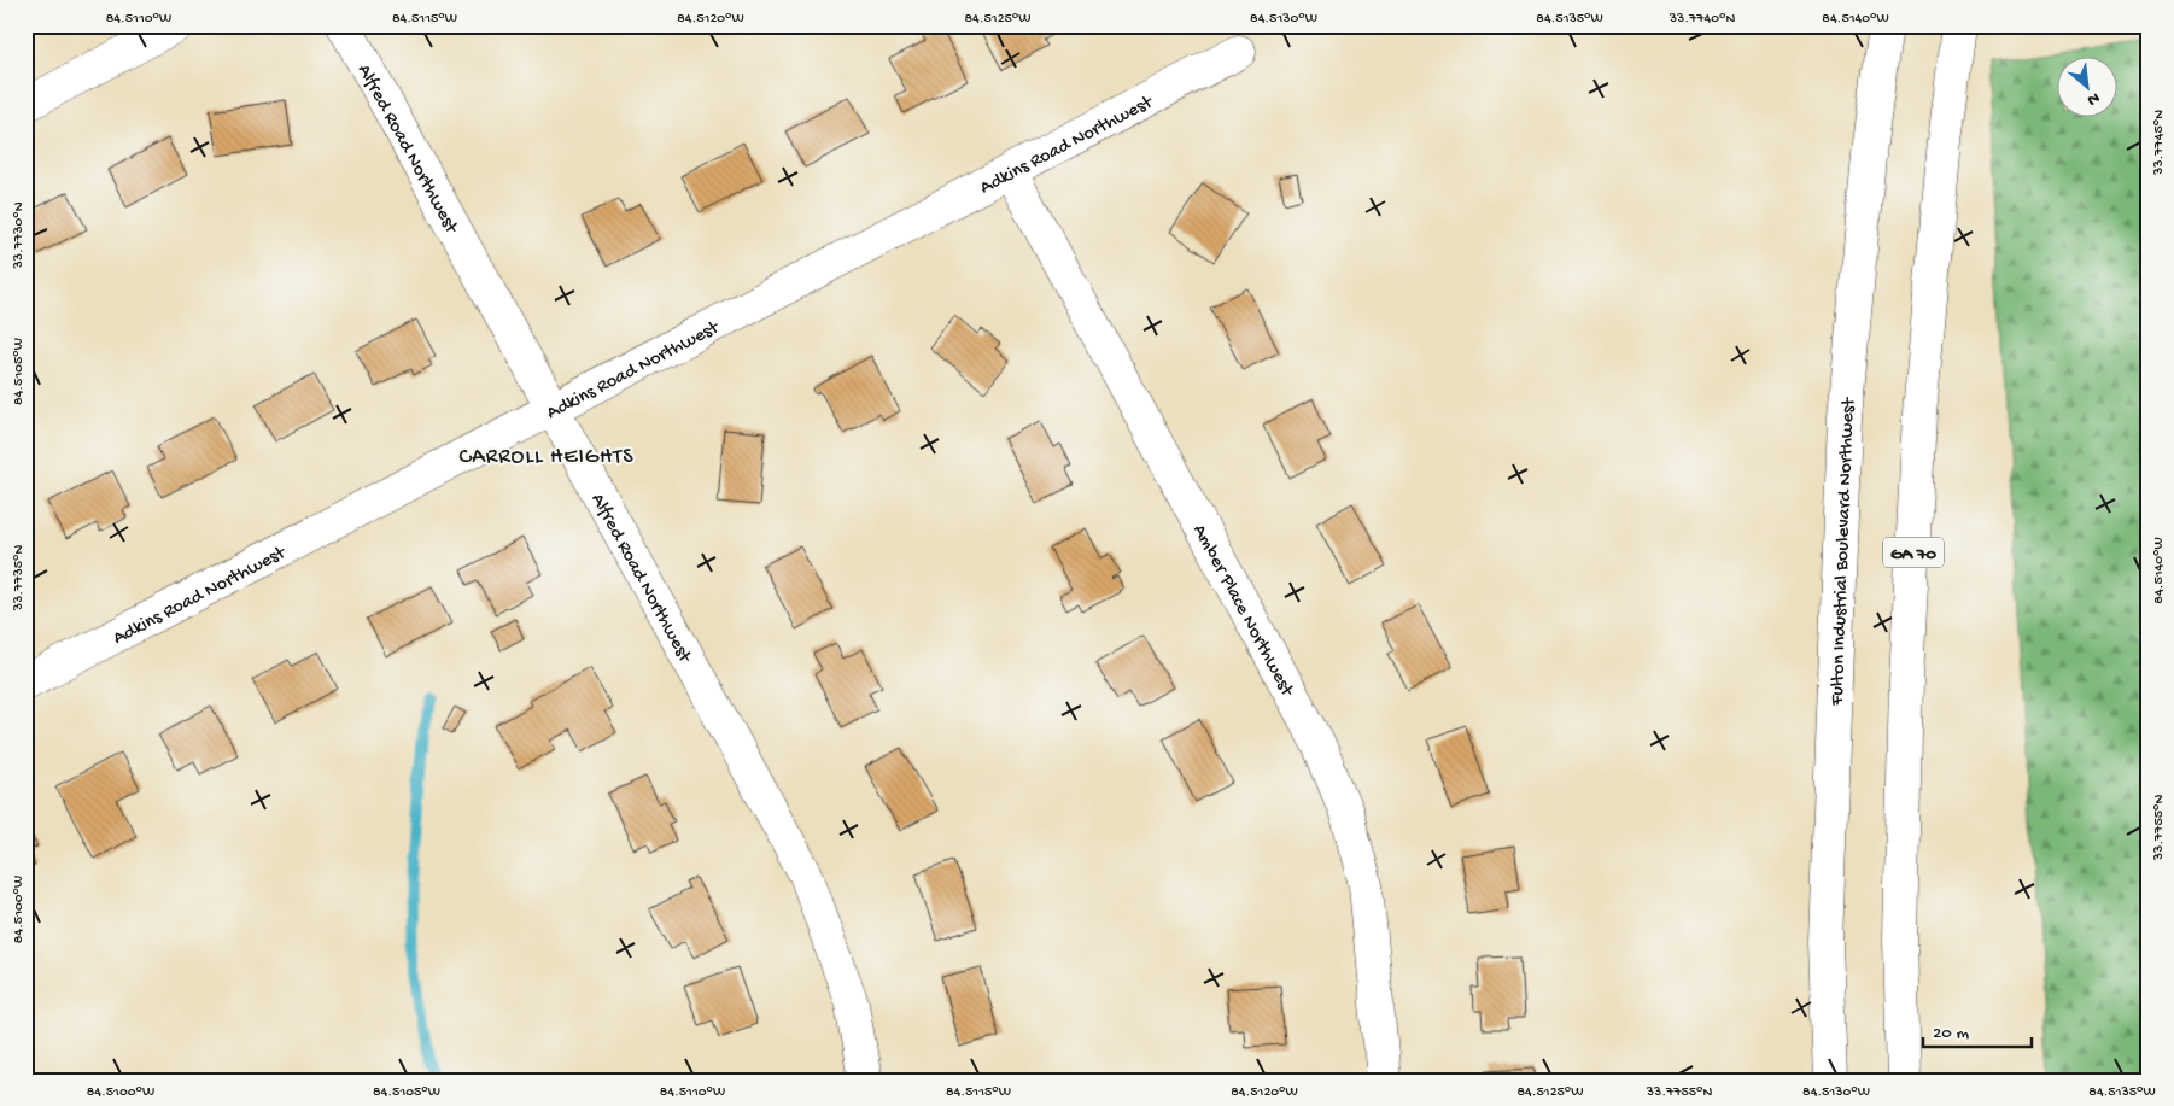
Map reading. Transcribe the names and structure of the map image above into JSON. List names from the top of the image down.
{
  "streets": {
    "street": [
      "Adkins Road Northwest",
      "Alfred Road Northwest",
      "Fulton Industrial Boulevard Northwest",
      "GA 70",
      "Amber Place Northwest"
    ]
  },
  "crossings": [
    ["Adkins Road Northwest", "Alfred Road Northwest"],
    ["Adkins Road Northwest", "Amber Place Northwest"]
  ],
  "districts": ["CARROLL HEIGHTS"],
  "scale_bar": "20 m",
  "north": "bottom right",
  "coordinates": [
    "84.5110°W",
    "84.5115°W",
    "84.5120°W",
    "84.5125°W",
    "84.5130°W",
    "84.5135°W",
    "33.7740°N",
    "84.5140°W",
    "33.7745°N",
    "33.7730°N",
    "84.5105°W",
    "33.7735°N",
    "33.7755°N",
    "84.5100°W"
  ]
}
